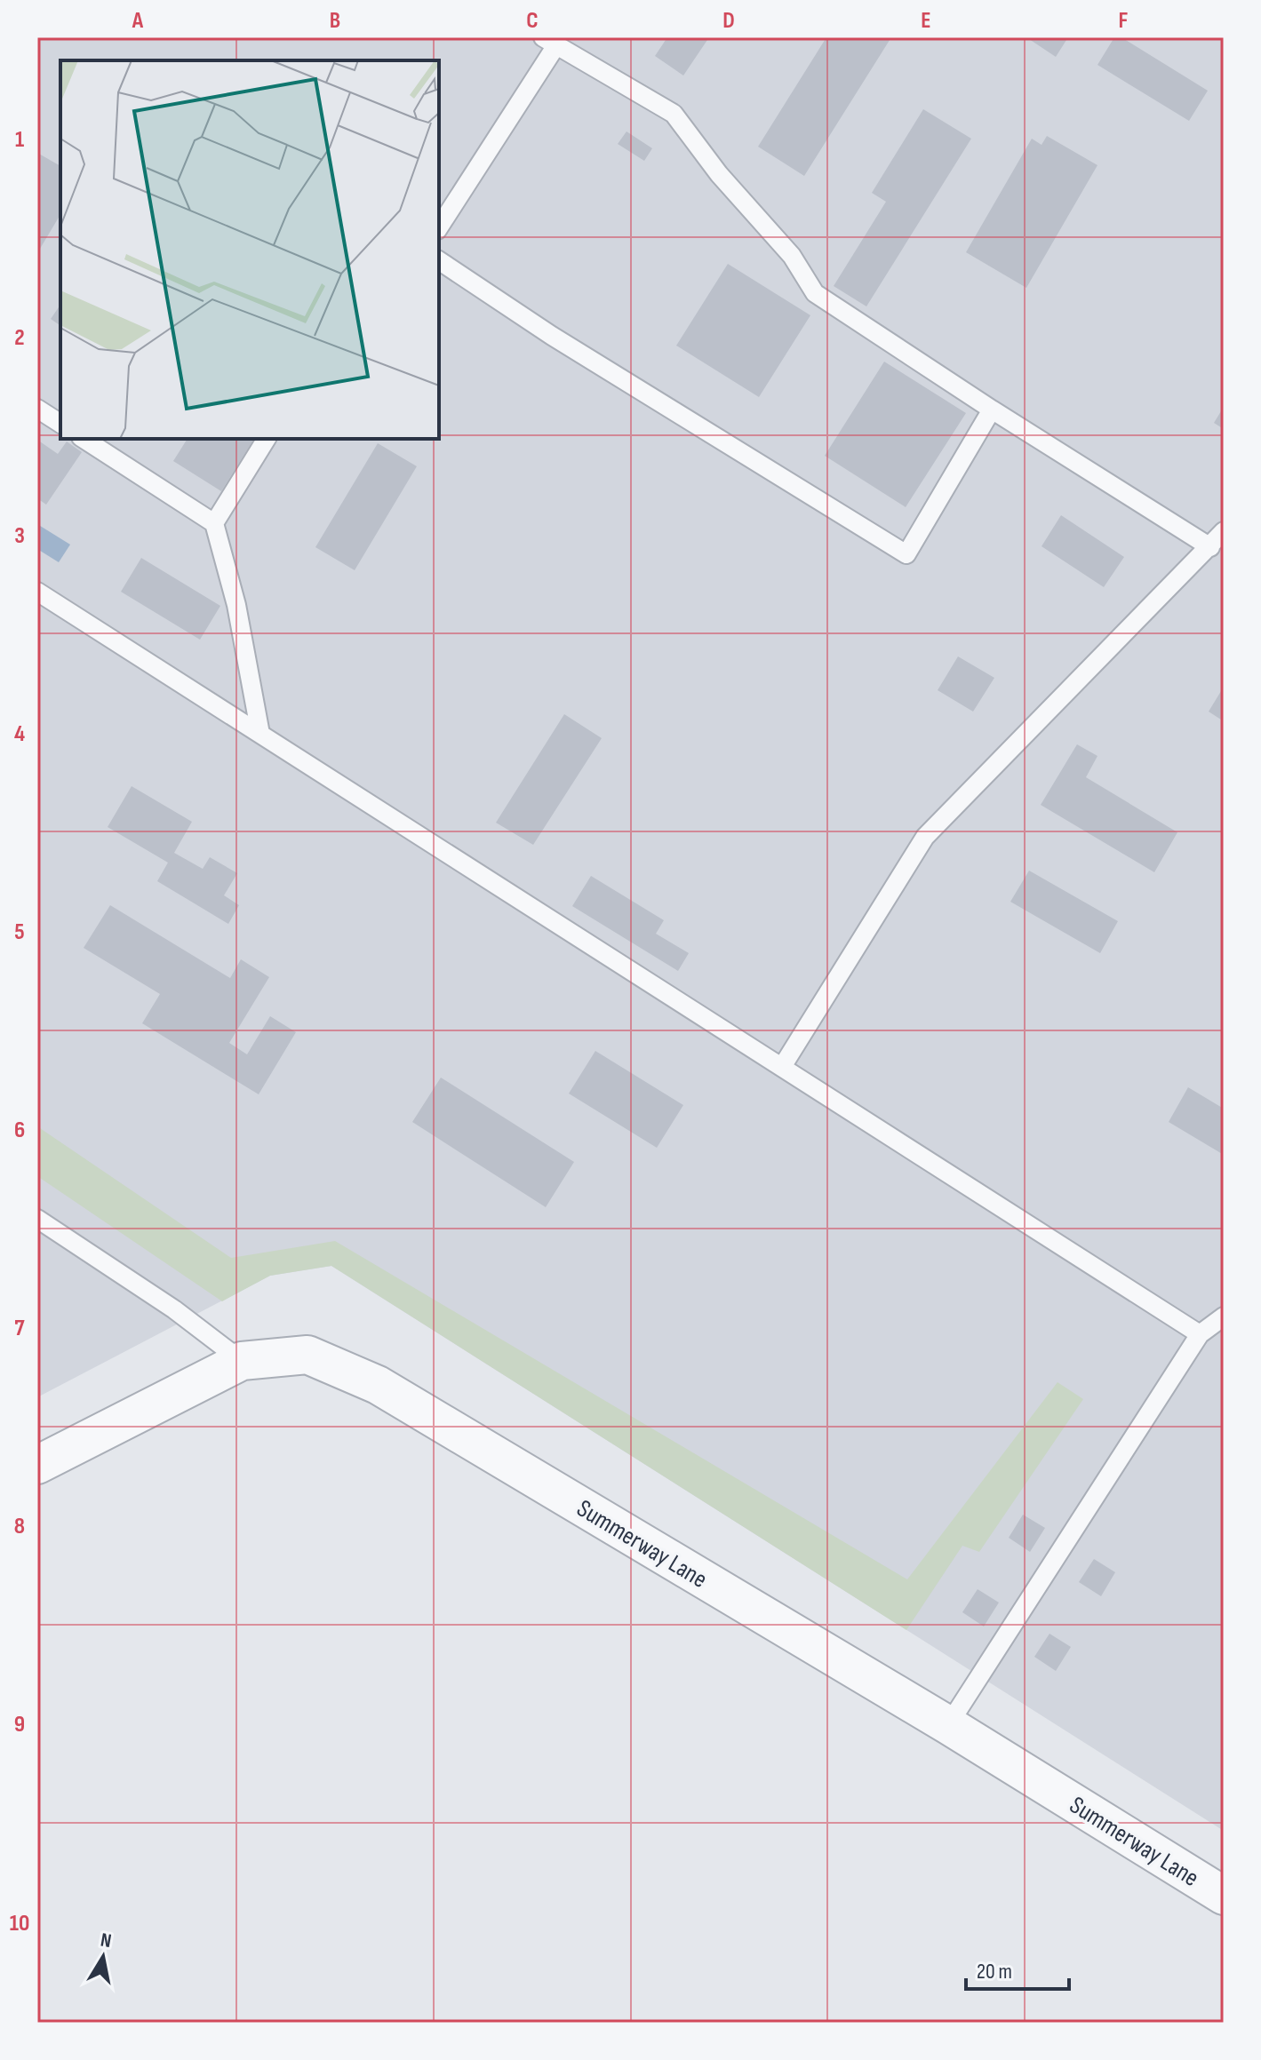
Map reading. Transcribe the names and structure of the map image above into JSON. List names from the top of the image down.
{
  "streets": {
    "street": ["Summerway Lane"]
  },
  "scale_bar": "20 m",
  "north": "top",
  "grid": {
    "columns": [
      "A",
      "B",
      "C",
      "D",
      "E",
      "F"
    ],
    "rows": [
      "1",
      "2",
      "3",
      "4",
      "5",
      "6",
      "7",
      "8",
      "9",
      "10"
    ]
  }
}
